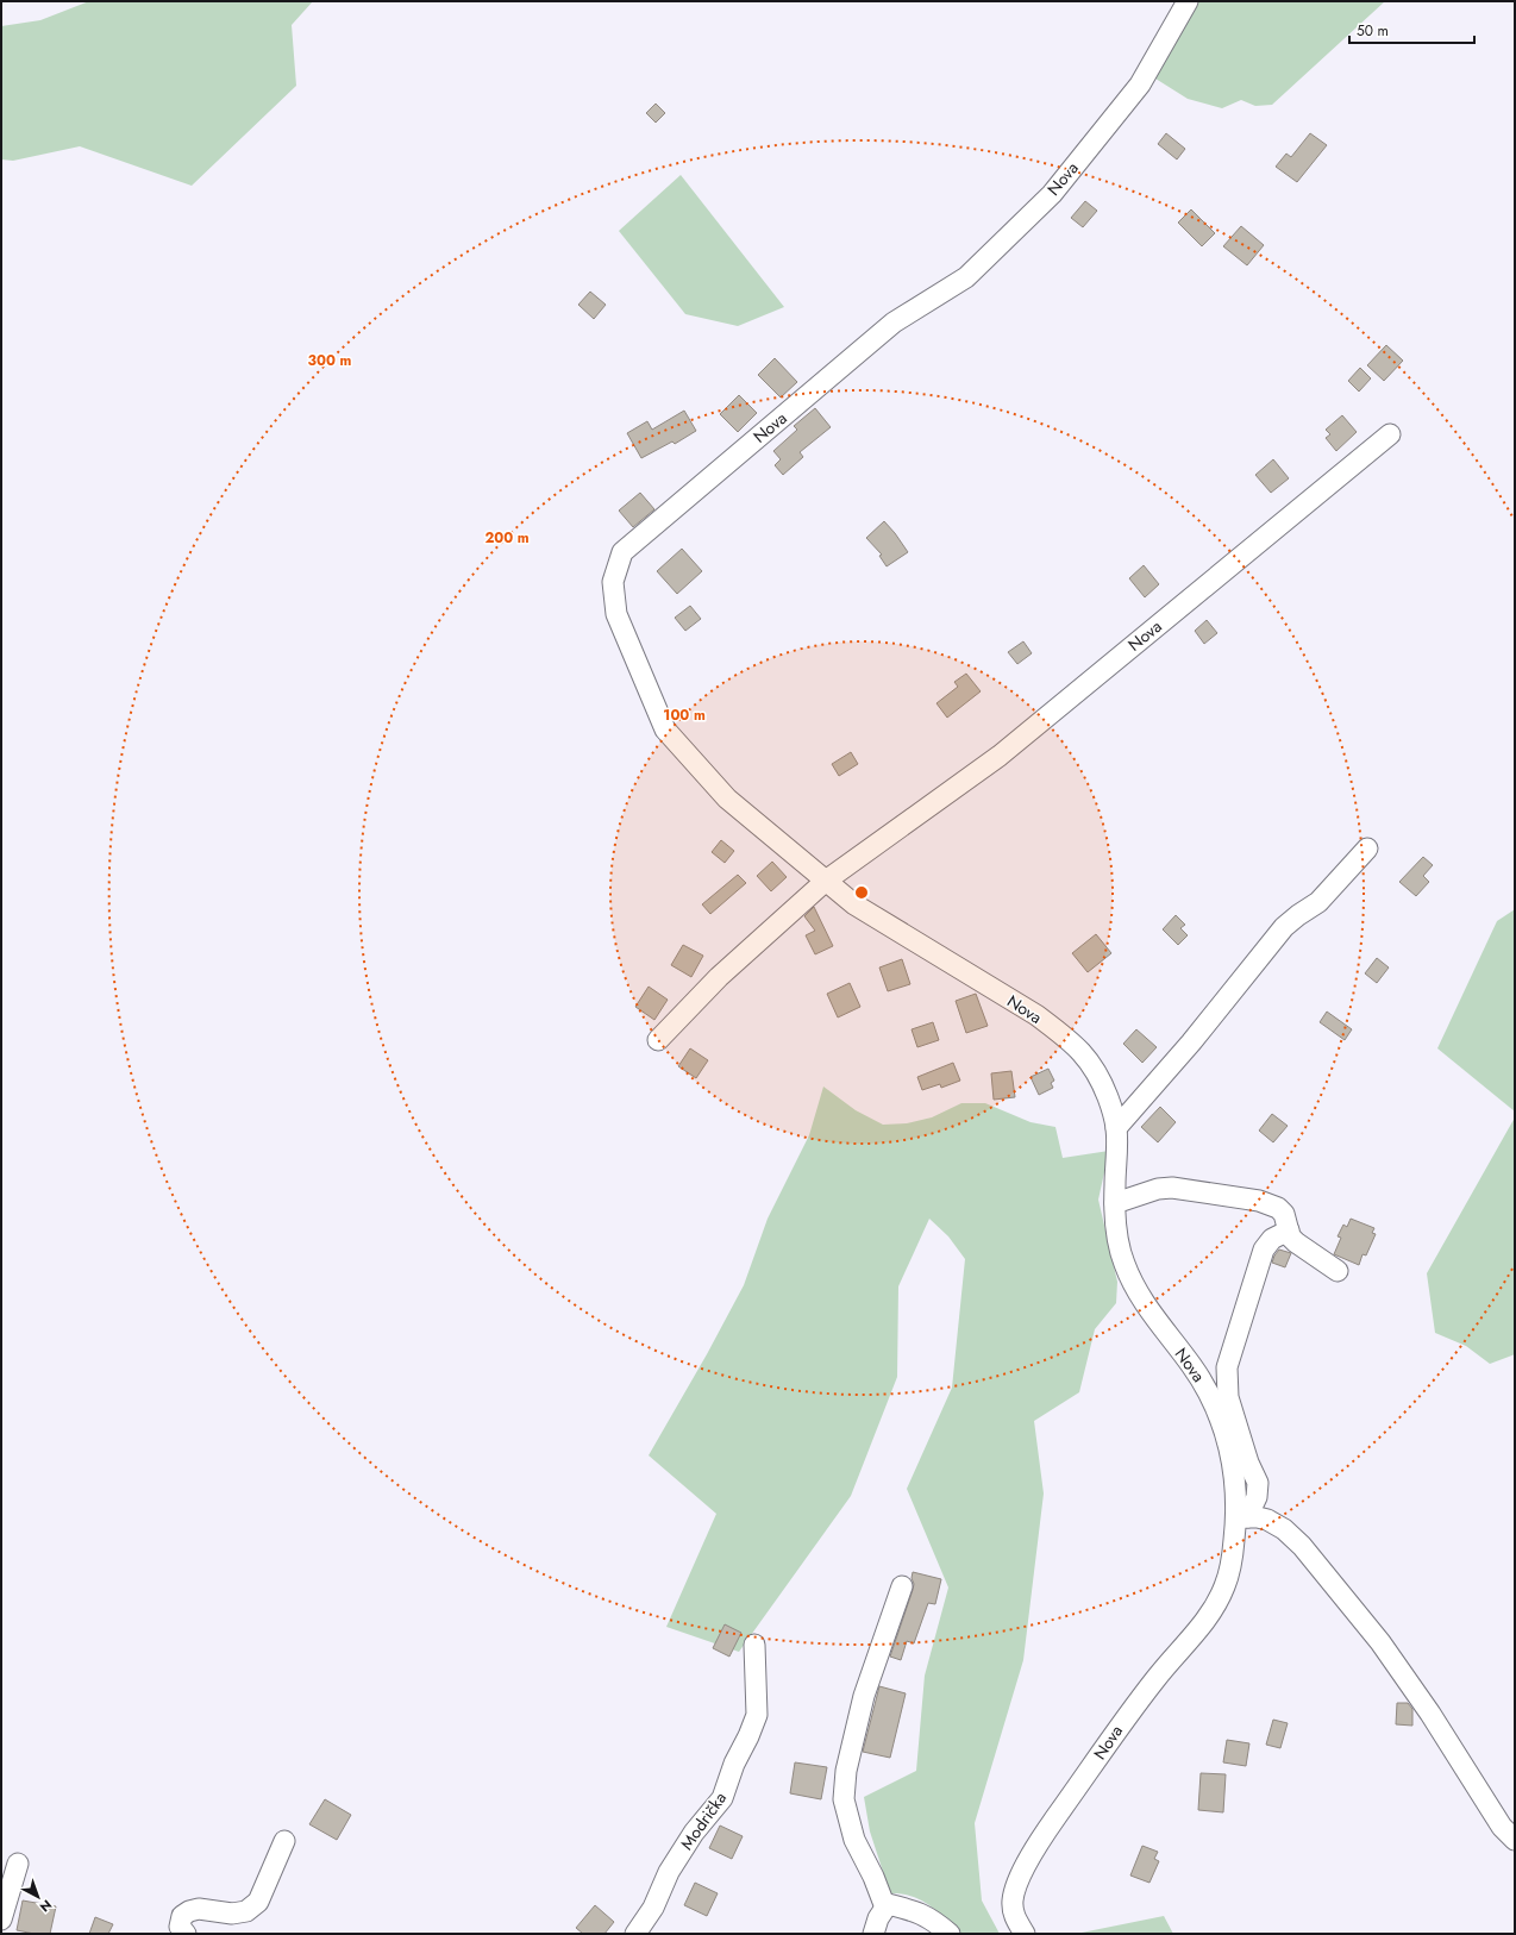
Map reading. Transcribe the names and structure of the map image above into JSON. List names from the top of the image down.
{
  "streets": {
    "street": ["Nova", "Modrička"]
  },
  "scale_bar": "50 m",
  "north": "bottom right",
  "rings": ["300 m", "200 m", "100 m"]
}
